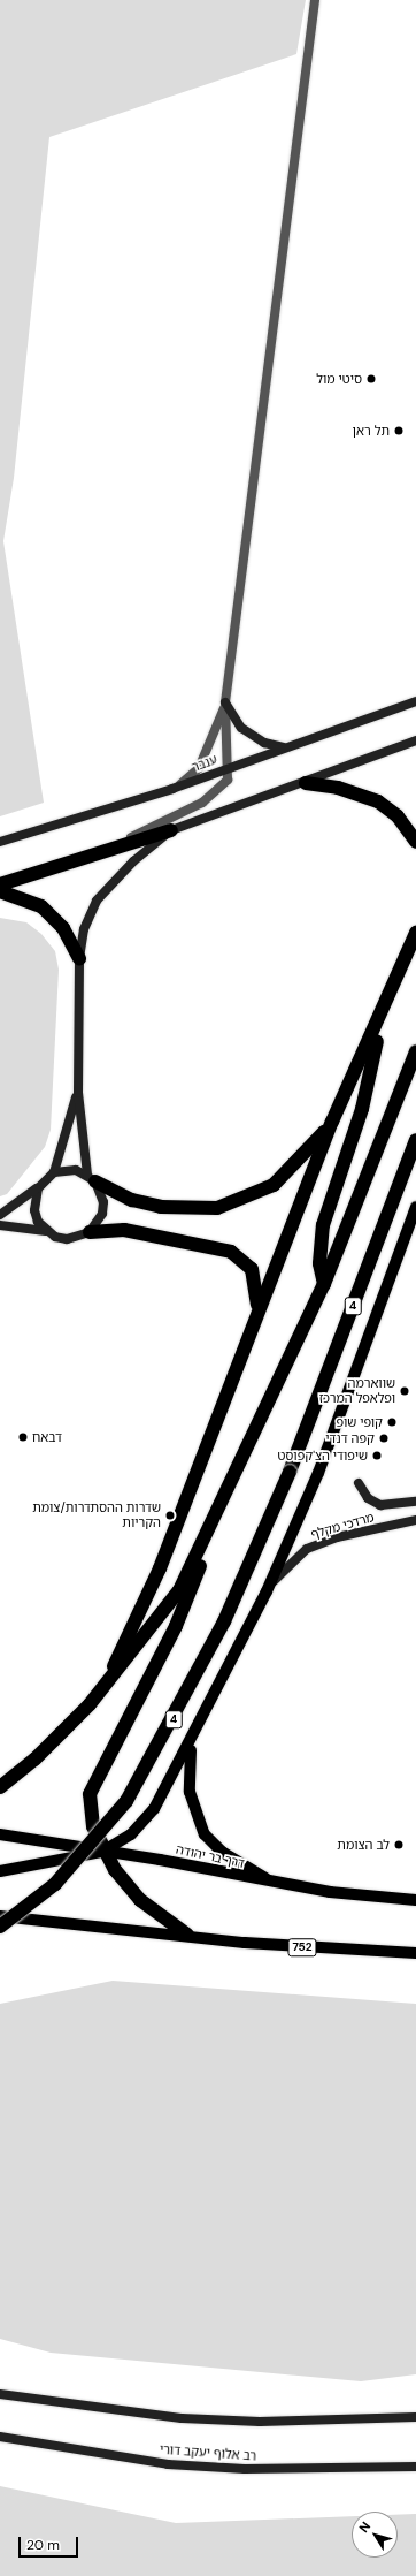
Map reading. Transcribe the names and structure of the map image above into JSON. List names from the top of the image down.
{
  "streets": {
    "highway": ["4"],
    "main road": ["דרך בר יהודה", "752"],
    "street": ["ענבר", "מרדכי מקלף", "רב אלוף יעקב דורי"]
  },
  "places": [
    "סיטי מול",
    "תל ראן",
    "שווארמה ופלאפל המרכז",
    "קופי שופ",
    "דבאח",
    "קפה דנדי",
    "שיפודי הצ'קפוסט",
    "שדרות ההסתדרות/צומת הקריות",
    "לב הצומת"
  ],
  "scale_bar": "20 m",
  "north": "top left"
}
